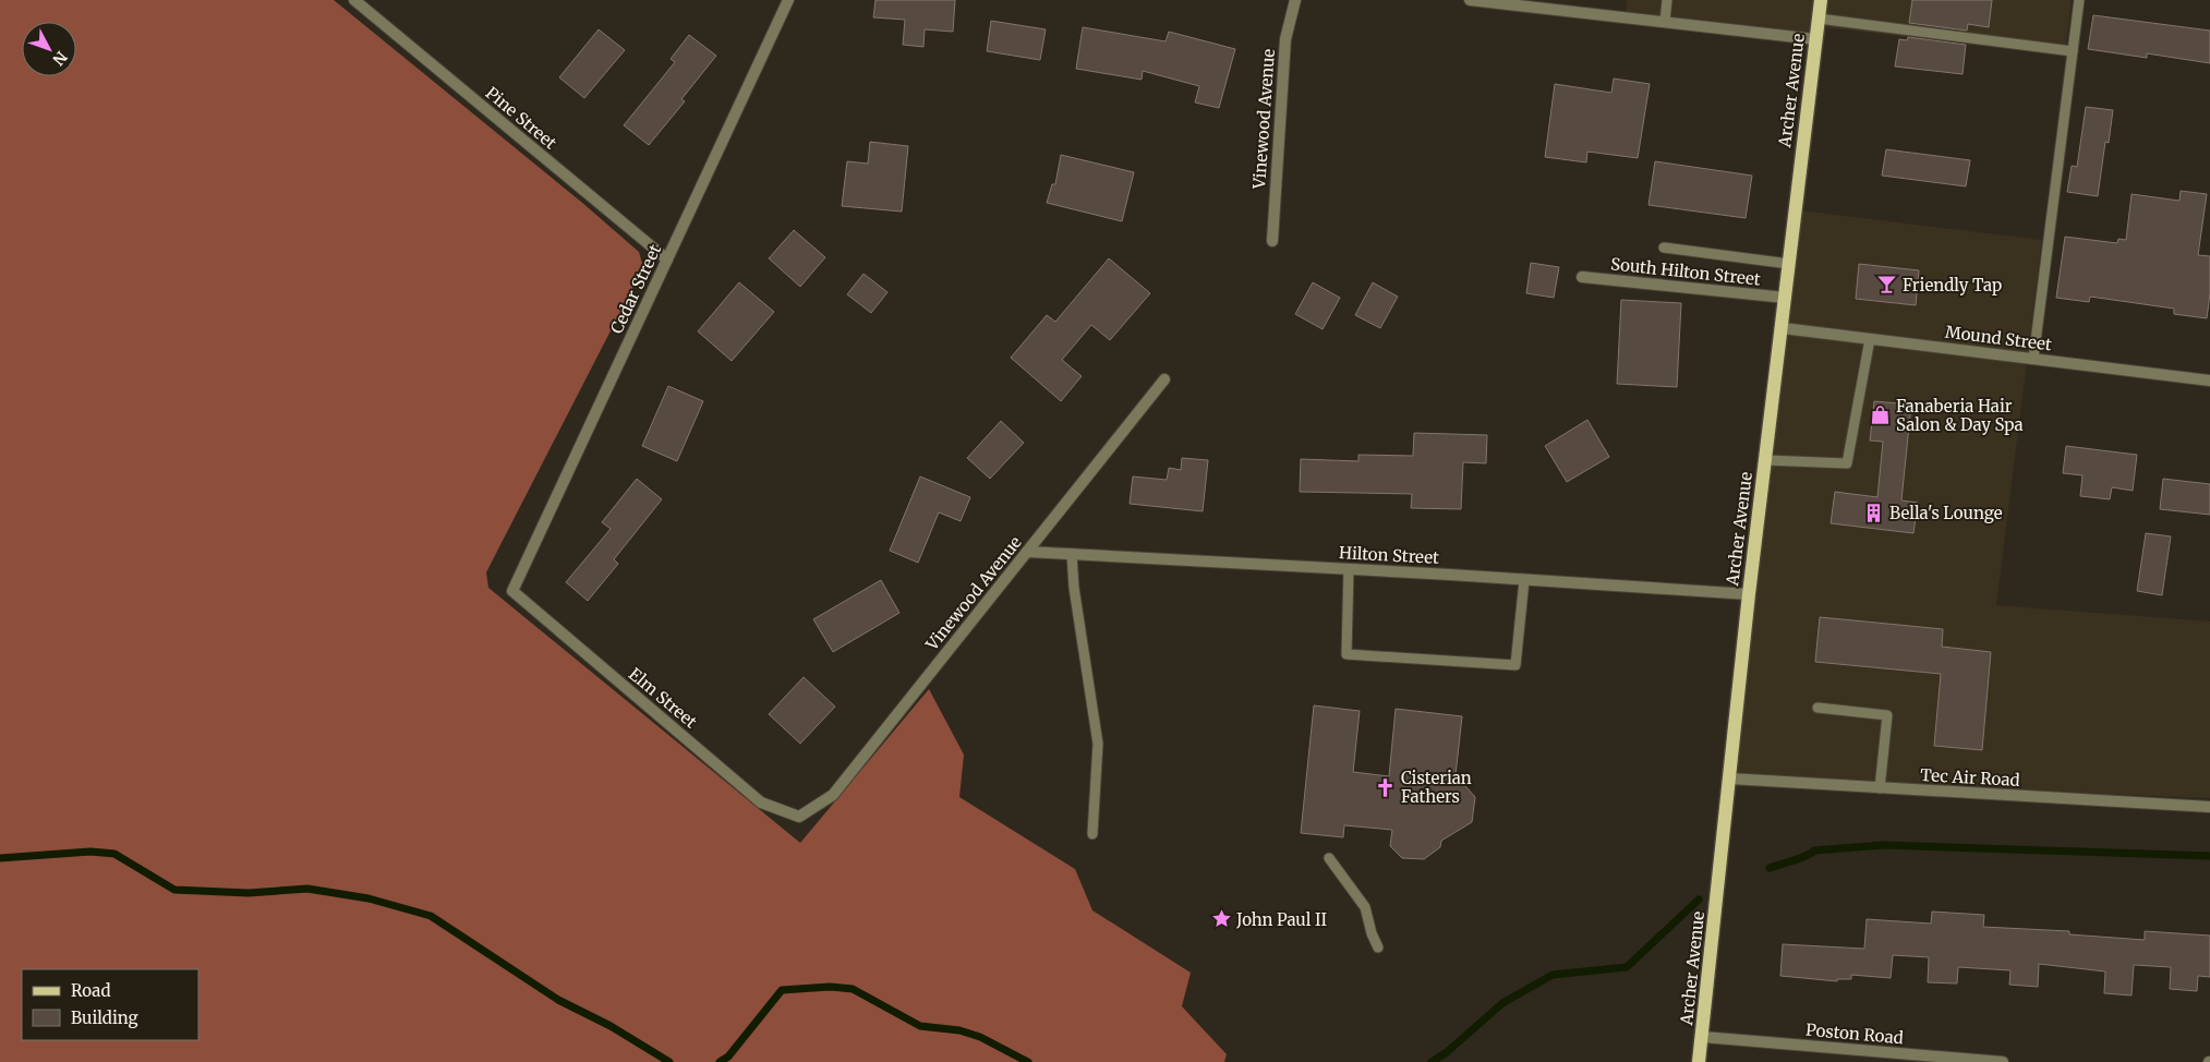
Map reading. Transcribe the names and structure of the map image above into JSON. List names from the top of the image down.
{
  "streets": {
    "main road": ["Archer Avenue"],
    "street": [
      "Pine Street",
      "Vinewood Avenue",
      "South Hilton Street",
      "Cedar Street",
      "Mound Street",
      "Hilton Street",
      "Elm Street",
      "Tec Air Road",
      "Poston Road"
    ]
  },
  "crossings": [
    ["Archer Avenue", "South Hilton Street"],
    ["Archer Avenue", "Mound Street"],
    ["Archer Avenue", "Hilton Street"],
    ["Archer Avenue", "Tec Air Road"],
    ["Archer Avenue", "Poston Road"],
    ["Pine Street", "Cedar Street"],
    ["Vinewood Avenue", "Hilton Street"],
    ["Vinewood Avenue", "Elm Street"],
    ["Cedar Street", "Elm Street"]
  ],
  "places": {
    "bar": ["Friendly Tap"],
    "shop": ["Fanaberia Hair Salon & Day Spa"],
    "building": ["Bella's Lounge"],
    "church": ["Cisterian Fathers"],
    "place": ["John Paul II"]
  },
  "legend": ["Road", "Building"],
  "north": "bottom right"
}
